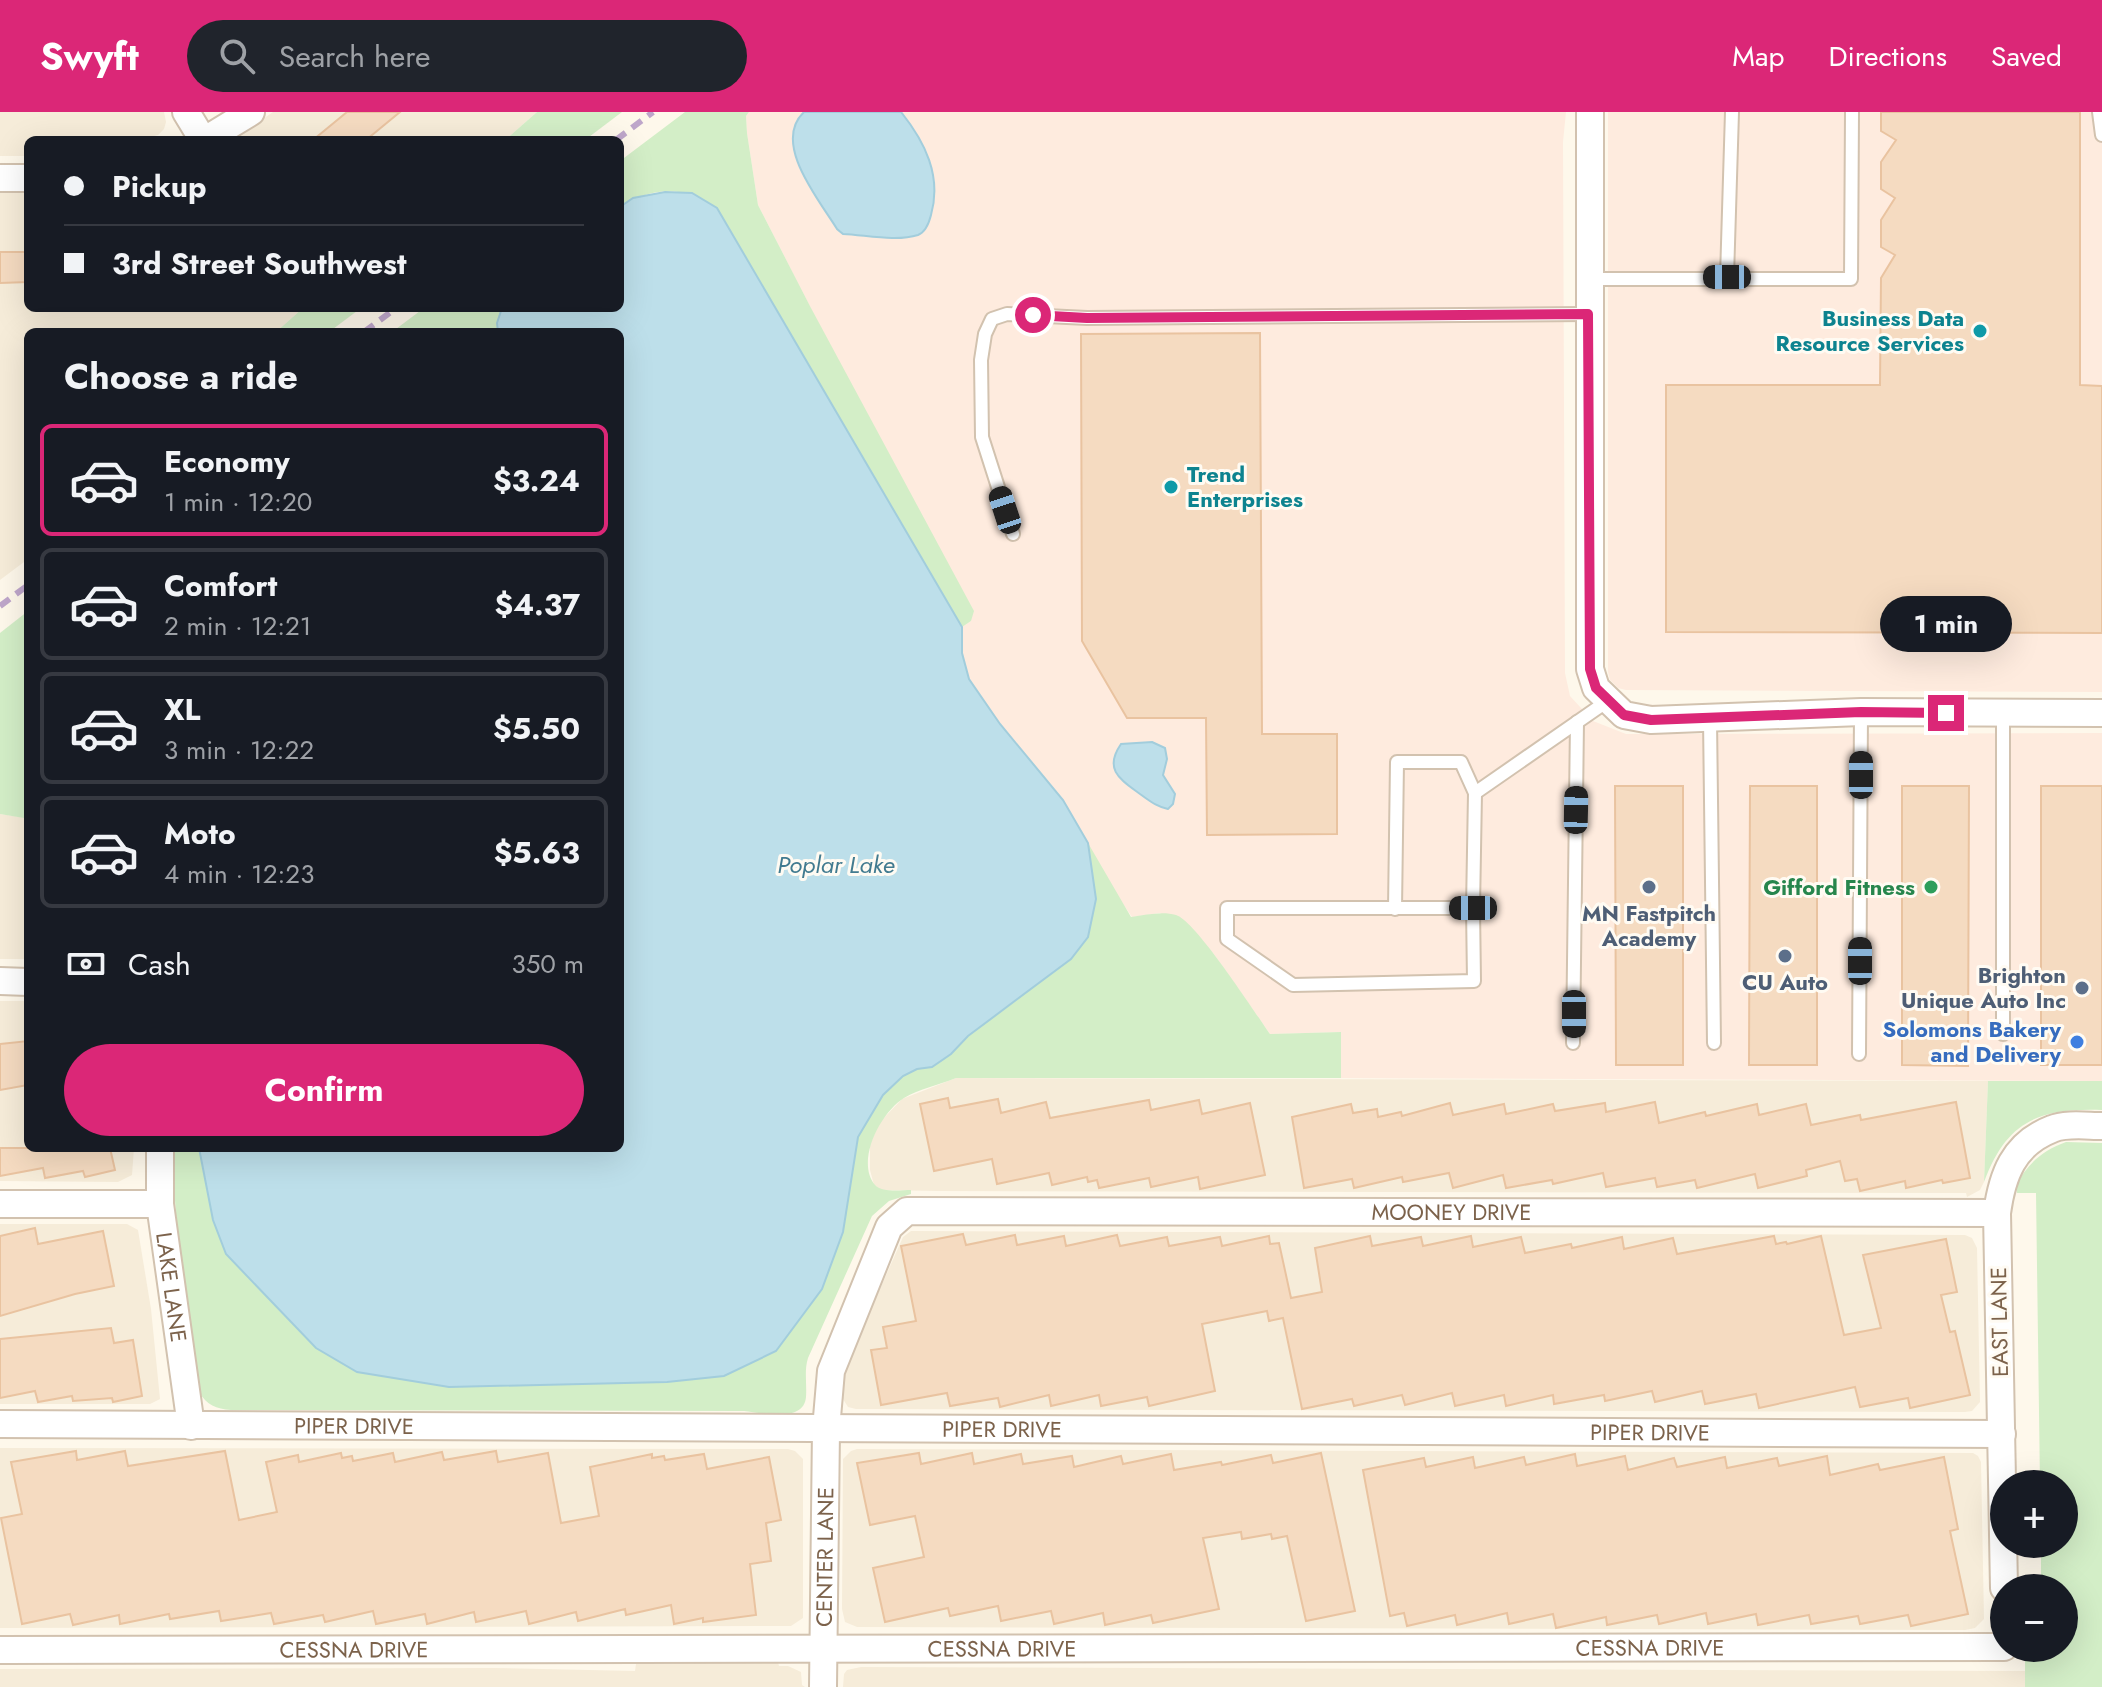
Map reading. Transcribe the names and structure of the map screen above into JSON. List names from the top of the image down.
{
  "streets": {
    "street": [
      "MOONEY DRIVE",
      "LAKE LANE",
      "EAST LANE",
      "PIPER DRIVE",
      "CENTER LANE",
      "CESSNA DRIVE"
    ]
  },
  "crossings": [
    ["MOONEY DRIVE", "EAST LANE"],
    ["MOONEY DRIVE", "CENTER LANE"],
    ["LAKE LANE", "PIPER DRIVE"],
    ["EAST LANE", "PIPER DRIVE"],
    ["PIPER DRIVE", "CENTER LANE"],
    ["CENTER LANE", "CESSNA DRIVE"]
  ],
  "water": ["Poplar Lake"],
  "places": [
    "Business Data Resource Services",
    "Trend Enterprises",
    "MN Fastpitch Academy",
    "Gifford Fitness",
    "CU Auto",
    "Brighton Unique Auto Inc",
    "Solomons Bakery and Delivery"
  ],
  "page": {
    "header": "Swyft",
    "search": "Search here",
    "nav": ["Map", "Directions", "Saved"],
    "banner": ["Pickup", "3rd Street Southwest"],
    "heading": "Choose a ride",
    "list": [
      {
        "name": "Economy",
        "note": "1 min · 12:20",
        "value": "$3.24"
      },
      {
        "name": "Comfort",
        "note": "2 min · 12:21",
        "value": "$4.37"
      },
      {
        "name": "XL",
        "note": "3 min · 12:22",
        "value": "$5.50"
      },
      {
        "name": "Moto",
        "note": "4 min · 12:23",
        "value": "$5.63"
      }
    ],
    "bubble": "1 min",
    "pay": ["Cash", "350 m"],
    "buttons": "Confirm",
    "map_buttons": ["+", "−"]
  }
}
